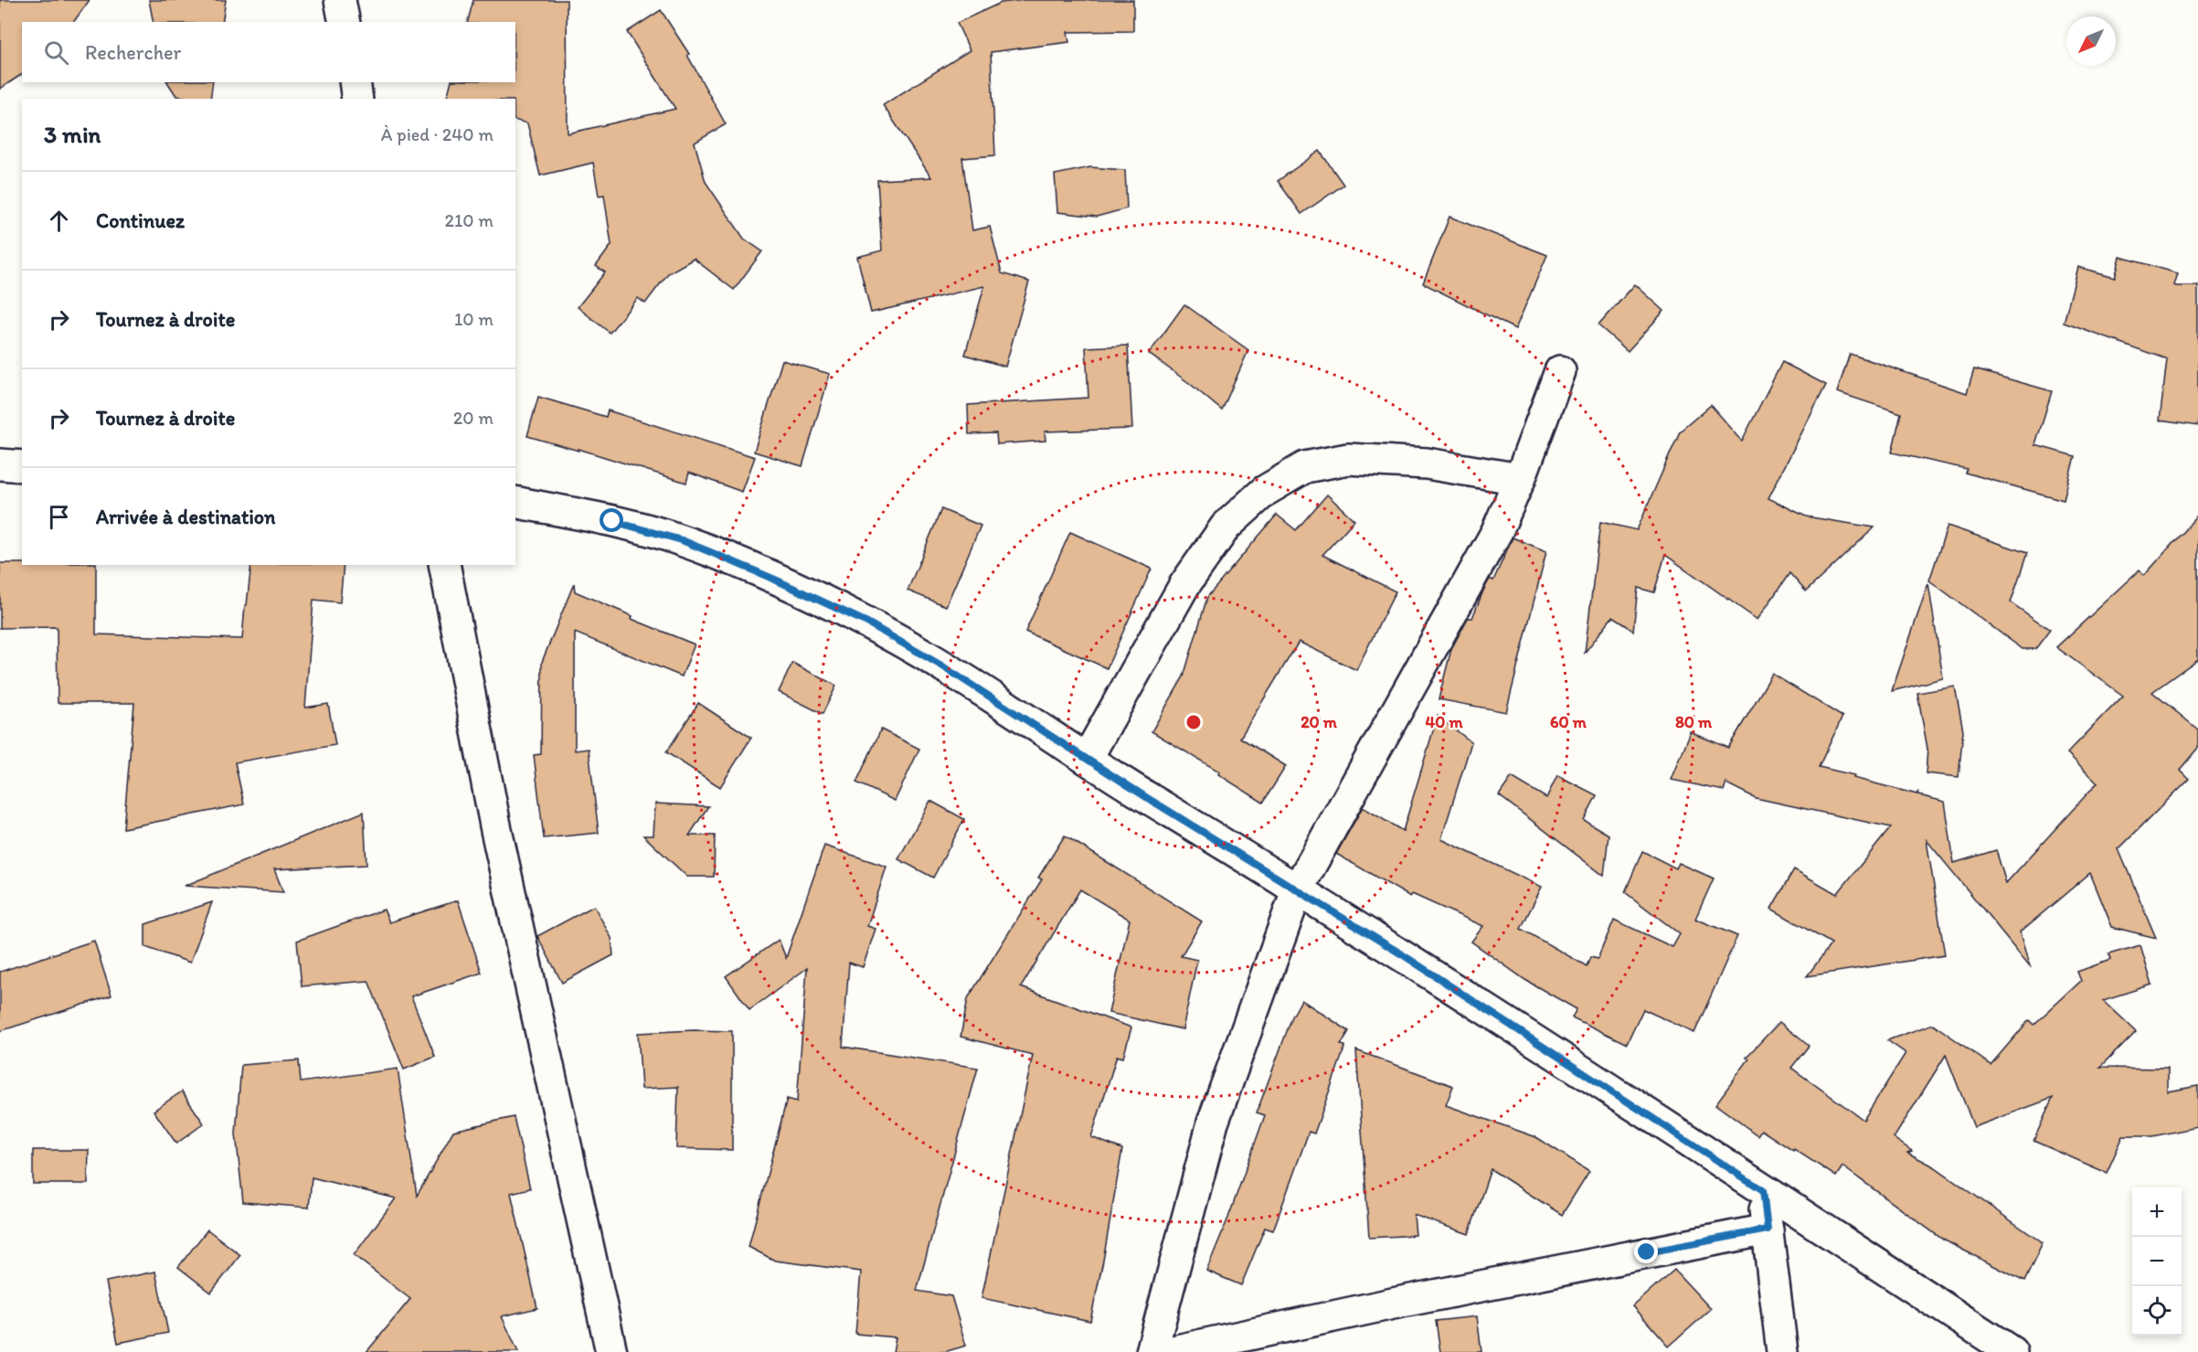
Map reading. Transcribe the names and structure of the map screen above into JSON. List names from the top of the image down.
{
  "north": "bottom left",
  "page": {
    "search": "Rechercher",
    "heading": ["3 min", "À pied · 240 m"],
    "list": [
      ["Continuez", "210 m"],
      ["Tournez à droite", "10 m"],
      ["Tournez à droite", "20 m"],
      "Arrivée à destination"
    ],
    "map_buttons": ["+", "−"]
  },
  "rings": [
    "20 m",
    "40 m",
    "60 m",
    "80 m"
  ]
}
